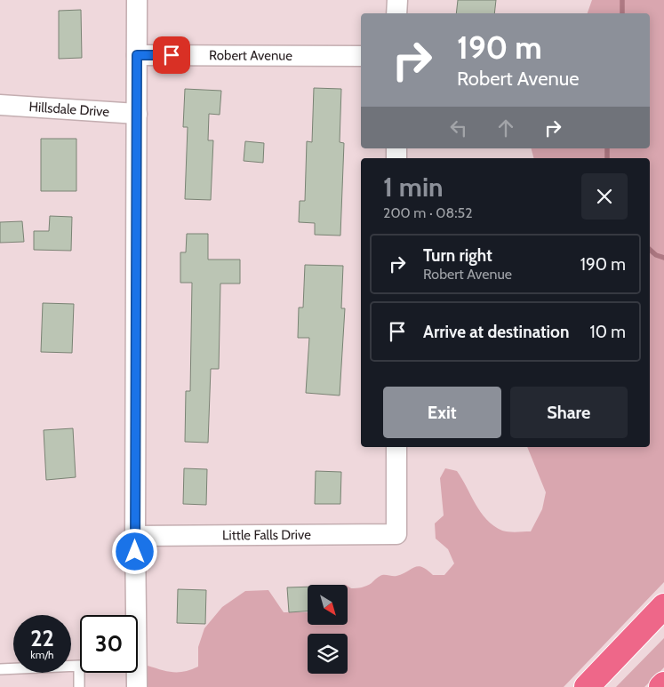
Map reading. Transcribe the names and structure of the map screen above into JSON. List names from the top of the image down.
{
  "streets": {
    "street": ["Robert Avenue", "Hillsdale Drive", "Little Falls Drive"]
  },
  "north": "bottom right",
  "page": {
    "turn": ["190 m", "Robert Avenue"],
    "heading": ["1 min", "200 m · 08:52"],
    "list": [
      {
        "name": "Turn right",
        "note": "Robert Avenue",
        "value": "190 m"
      },
      {
        "name": "Arrive at destination",
        "value": "10 m"
      }
    ],
    "buttons": ["Exit", "Share"],
    "speed": "22 km/h",
    "limit": "30"
  }
}
